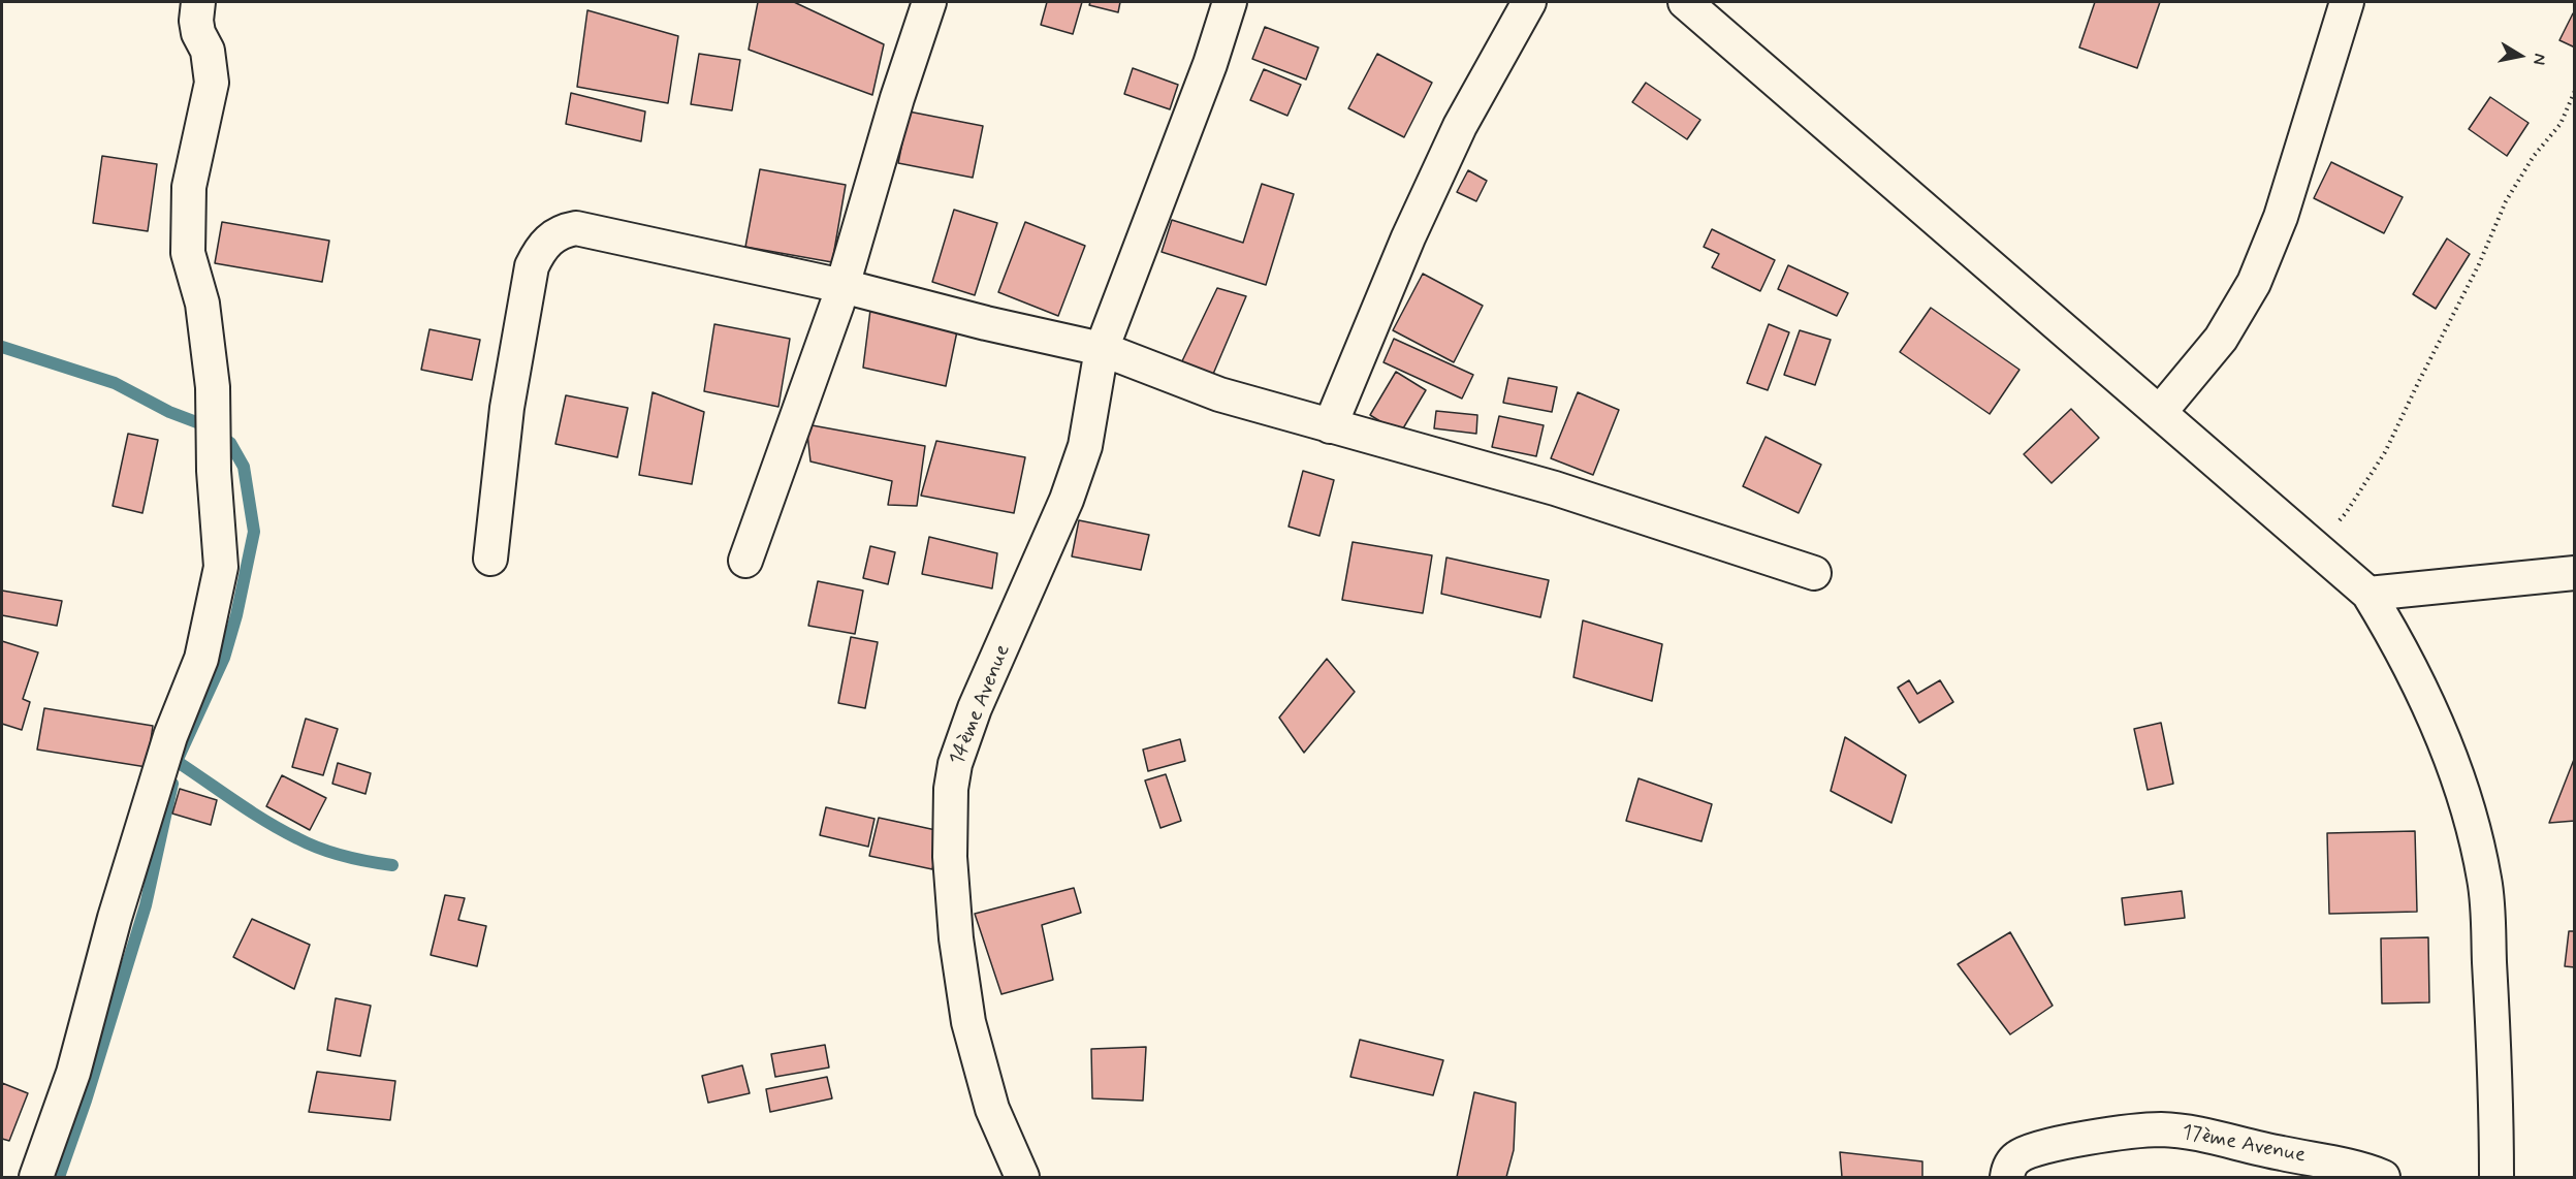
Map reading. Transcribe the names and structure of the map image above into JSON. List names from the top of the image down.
{
  "streets": {
    "street": ["14ème Avenue", "17ème Avenue"]
  },
  "north": "right"
}
